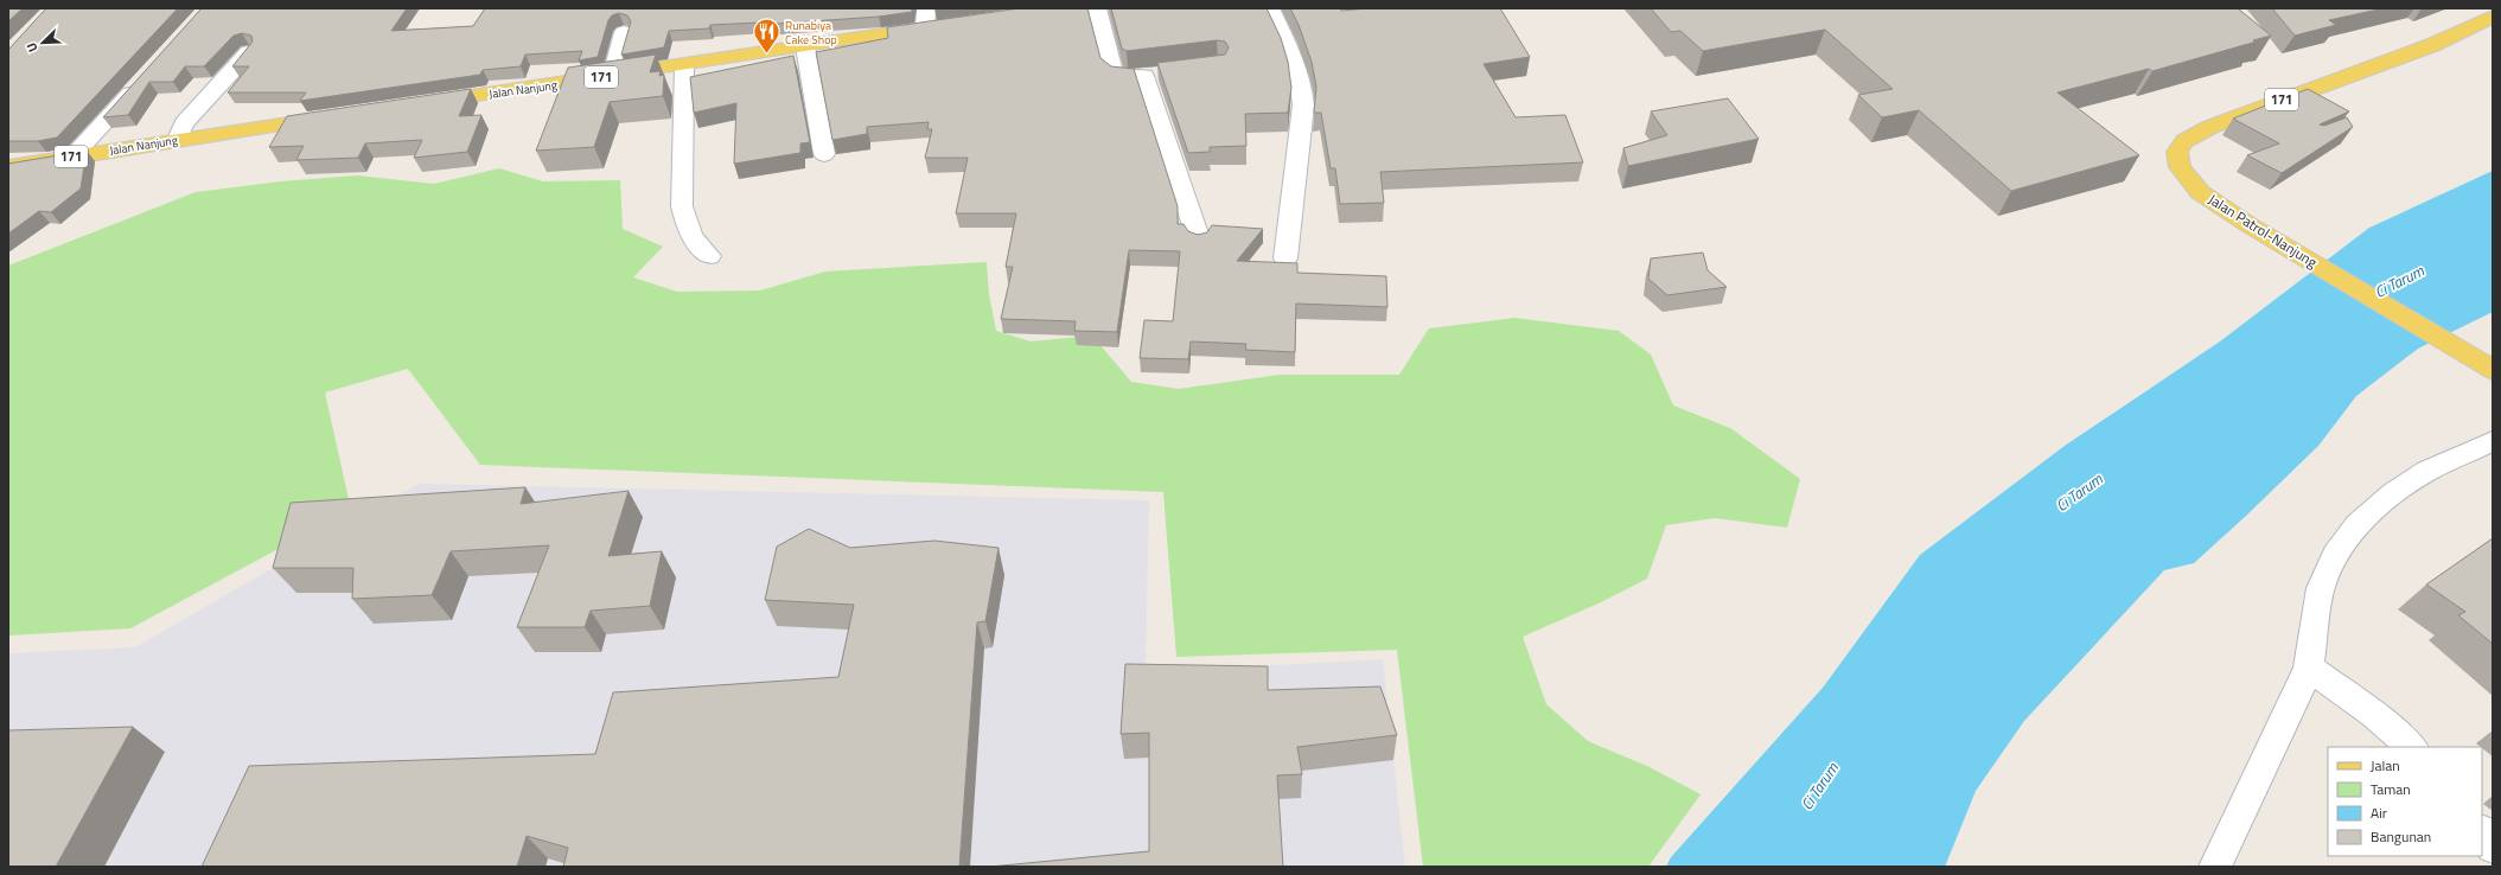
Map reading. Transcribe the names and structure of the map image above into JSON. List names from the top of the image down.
{
  "streets": {
    "main road": ["171", "Jalan Nanjung", "Jalan Patrol-Nanjung"]
  },
  "water": ["Ci Tarum"],
  "places": {
    "restaurant": ["Runabiya Cake Shop"]
  },
  "legend": [
    "Jalan",
    "Taman",
    "Air",
    "Bangunan"
  ],
  "north": "bottom left"
}
